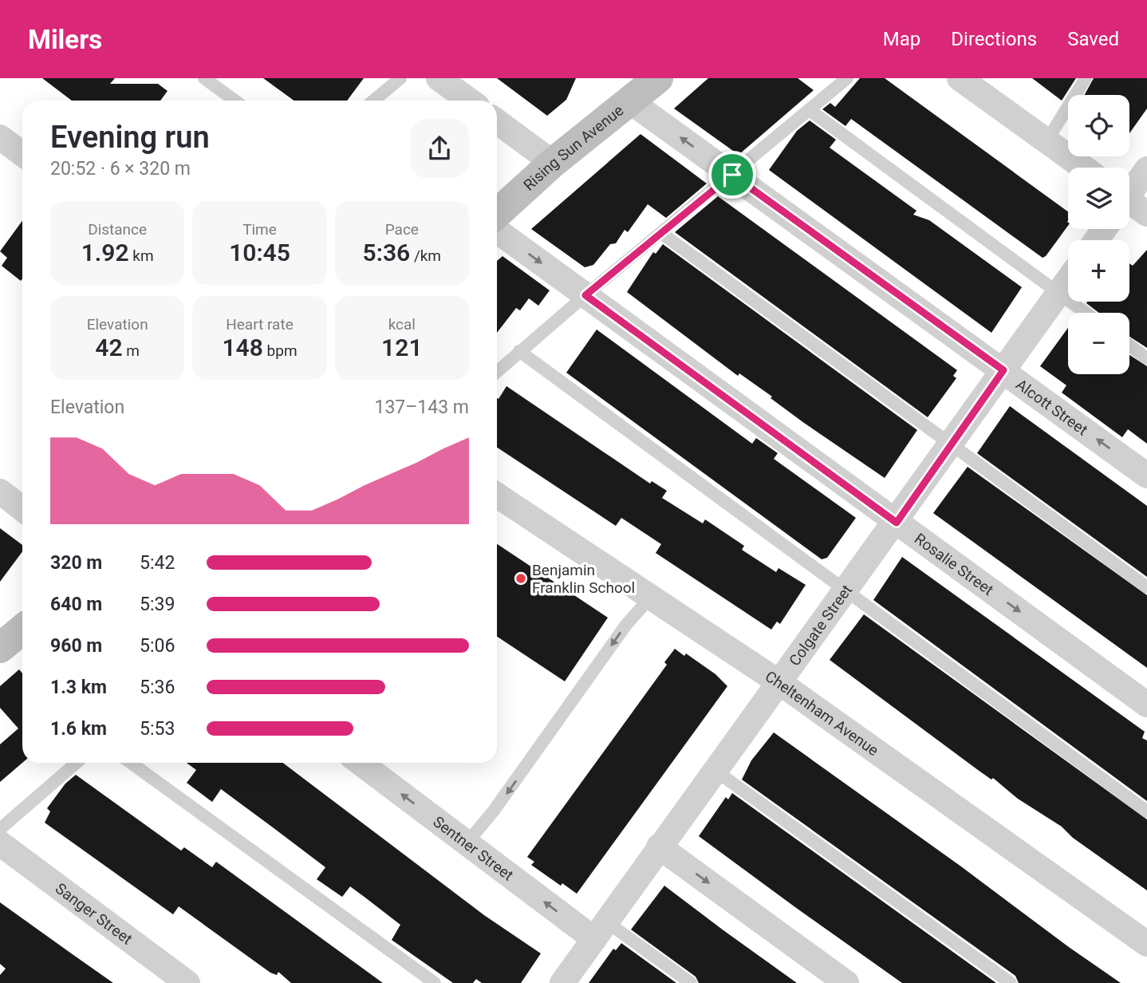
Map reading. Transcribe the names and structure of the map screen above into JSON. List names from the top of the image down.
{
  "streets": {
    "main road": ["Rising Sun Avenue"],
    "street": [
      "Alcott Street",
      "Rosalie Street",
      "Colgate Street",
      "Cheltenham Avenue",
      "Sentner Street",
      "Sanger Street"
    ]
  },
  "crossings": [
    ["Rising Sun Avenue", "Alcott Street"],
    ["Alcott Street", "Colgate Street"],
    ["Rosalie Street", "Colgate Street"],
    ["Colgate Street", "Cheltenham Avenue"],
    ["Colgate Street", "Sentner Street"]
  ],
  "one_way": ["Alcott Street", "Rosalie Street", "Sentner Street"],
  "places": ["Benjamin Franklin School"],
  "page": {
    "header": "Milers",
    "nav": ["Map", "Directions", "Saved"],
    "map_buttons": ["+", "−"],
    "heading": ["Evening run", "20:52 · 6 × 320 m"],
    "stats": [
      ["Distance", "1.92 km"],
      ["Time", "10:45"],
      ["Pace", "5:36 /km"],
      ["Elevation", "42 m"],
      ["Heart rate", "148 bpm"],
      ["kcal", "121"]
    ],
    "chart": ["Elevation", "137–143 m"],
    "list": [
      {
        "name": "320 m",
        "note": "5:42"
      },
      {
        "name": "640 m",
        "note": "5:39"
      },
      {
        "name": "960 m",
        "note": "5:06"
      },
      {
        "name": "1.3 km",
        "note": "5:36"
      },
      {
        "name": "1.6 km",
        "note": "5:53"
      }
    ]
  }
}
